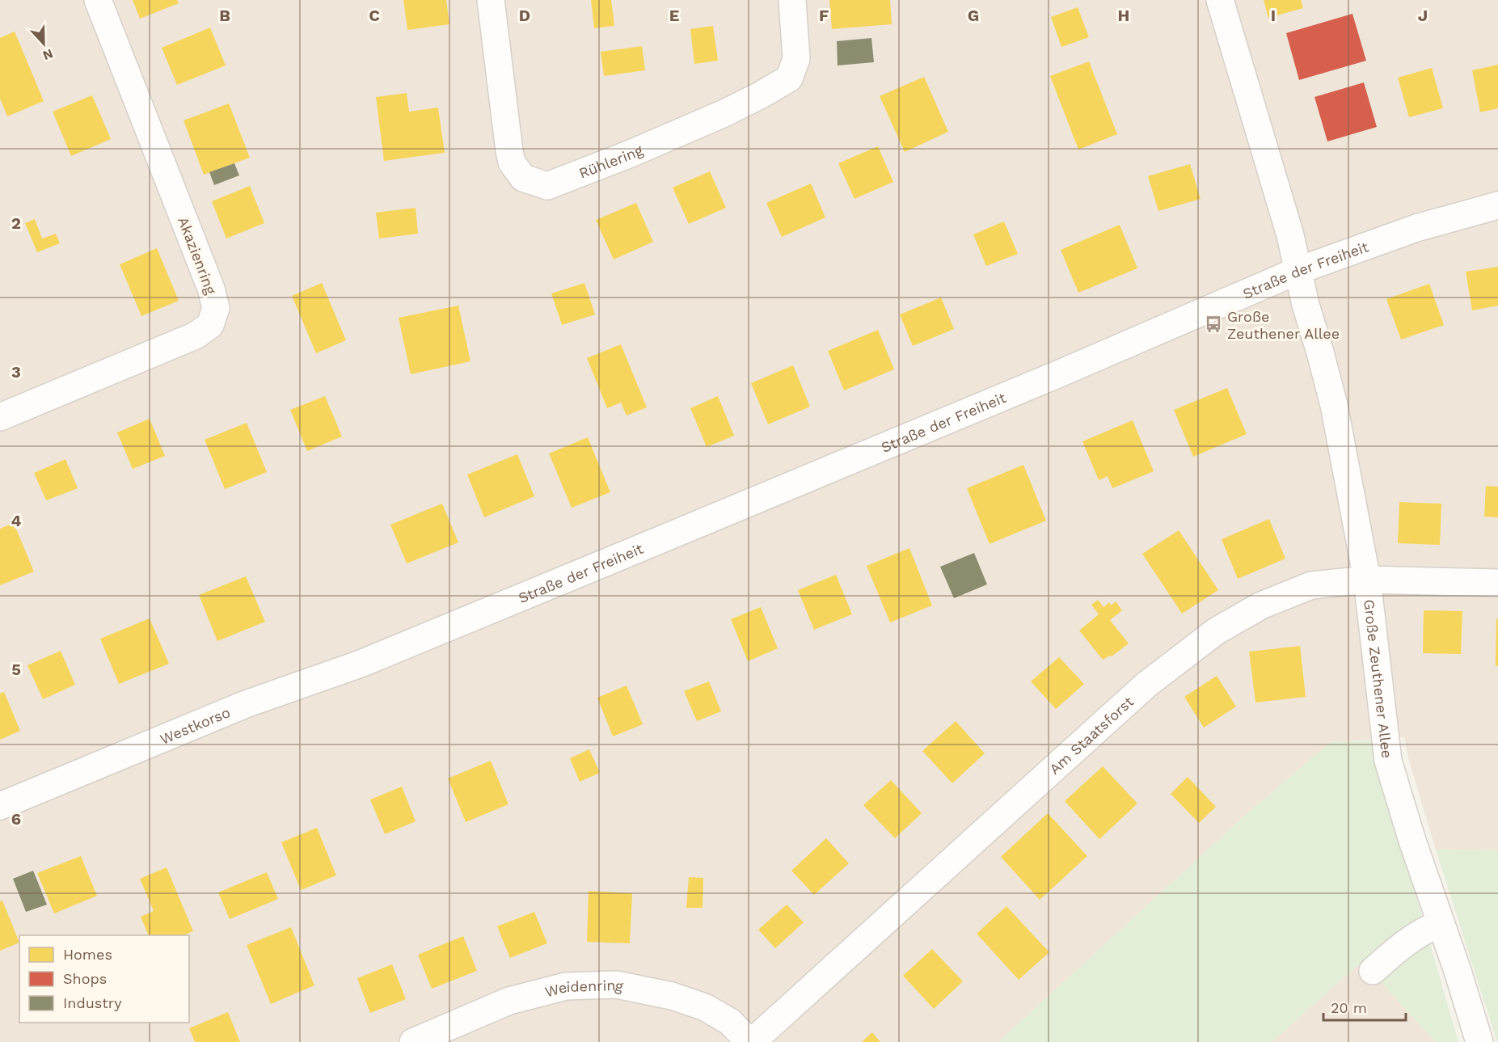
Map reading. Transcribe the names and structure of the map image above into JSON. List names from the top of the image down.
{
  "streets": {
    "street": [
      "Rühlering",
      "Akazienring",
      "Straße der Freiheit",
      "Große Zeuthener Allee",
      "Westkorso",
      "Am Staatsforst",
      "Weidenring"
    ]
  },
  "crossings": [
    ["Straße der Freiheit", "Große Zeuthener Allee"],
    ["Straße der Freiheit", "Westkorso"],
    ["Große Zeuthener Allee", "Am Staatsforst"],
    ["Am Staatsforst", "Weidenring"]
  ],
  "places": {
    "bus stop": ["Große Zeuthener Allee"]
  },
  "legend": ["Homes", "Shops", "Industry"],
  "scale_bar": "20 m",
  "north": "bottom",
  "grid": {
    "columns": [
      "B",
      "C",
      "D",
      "E",
      "F",
      "G",
      "H",
      "I",
      "J"
    ],
    "rows": [
      "2",
      "3",
      "4",
      "5",
      "6"
    ]
  }
}
